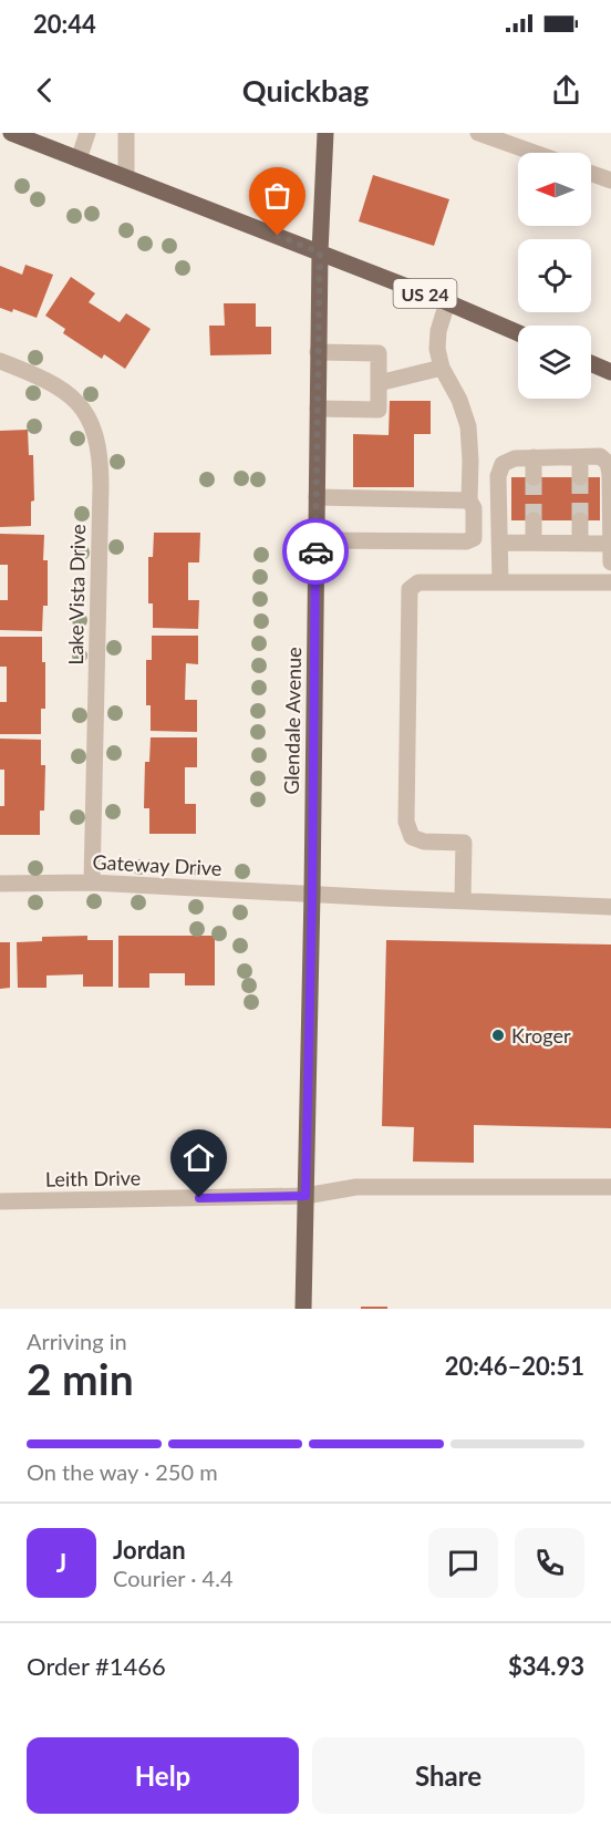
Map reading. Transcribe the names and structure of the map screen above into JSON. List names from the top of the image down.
{
  "streets": {
    "main road": ["US 24", "Glendale Avenue"],
    "street": ["Lake Vista Drive", "Gateway Drive", "Leith Drive"]
  },
  "crossings": [
    ["US 24", "Glendale Avenue"],
    ["Lake Vista Drive", "Gateway Drive"],
    ["Glendale Avenue", "Gateway Drive"],
    ["Glendale Avenue", "Leith Drive"]
  ],
  "places": ["Kroger"],
  "north": "left",
  "page": {
    "status": "20:44",
    "header": "Quickbag",
    "heading": ["2 min", "Arriving in", "20:46–20:51"],
    "panel": [
      "Jordan",
      "Courier · 4.4",
      "Order #1466",
      "$34.93"
    ],
    "bar": "On the way · 250 m",
    "round": "J",
    "buttons": ["Help", "Share"]
  }
}
